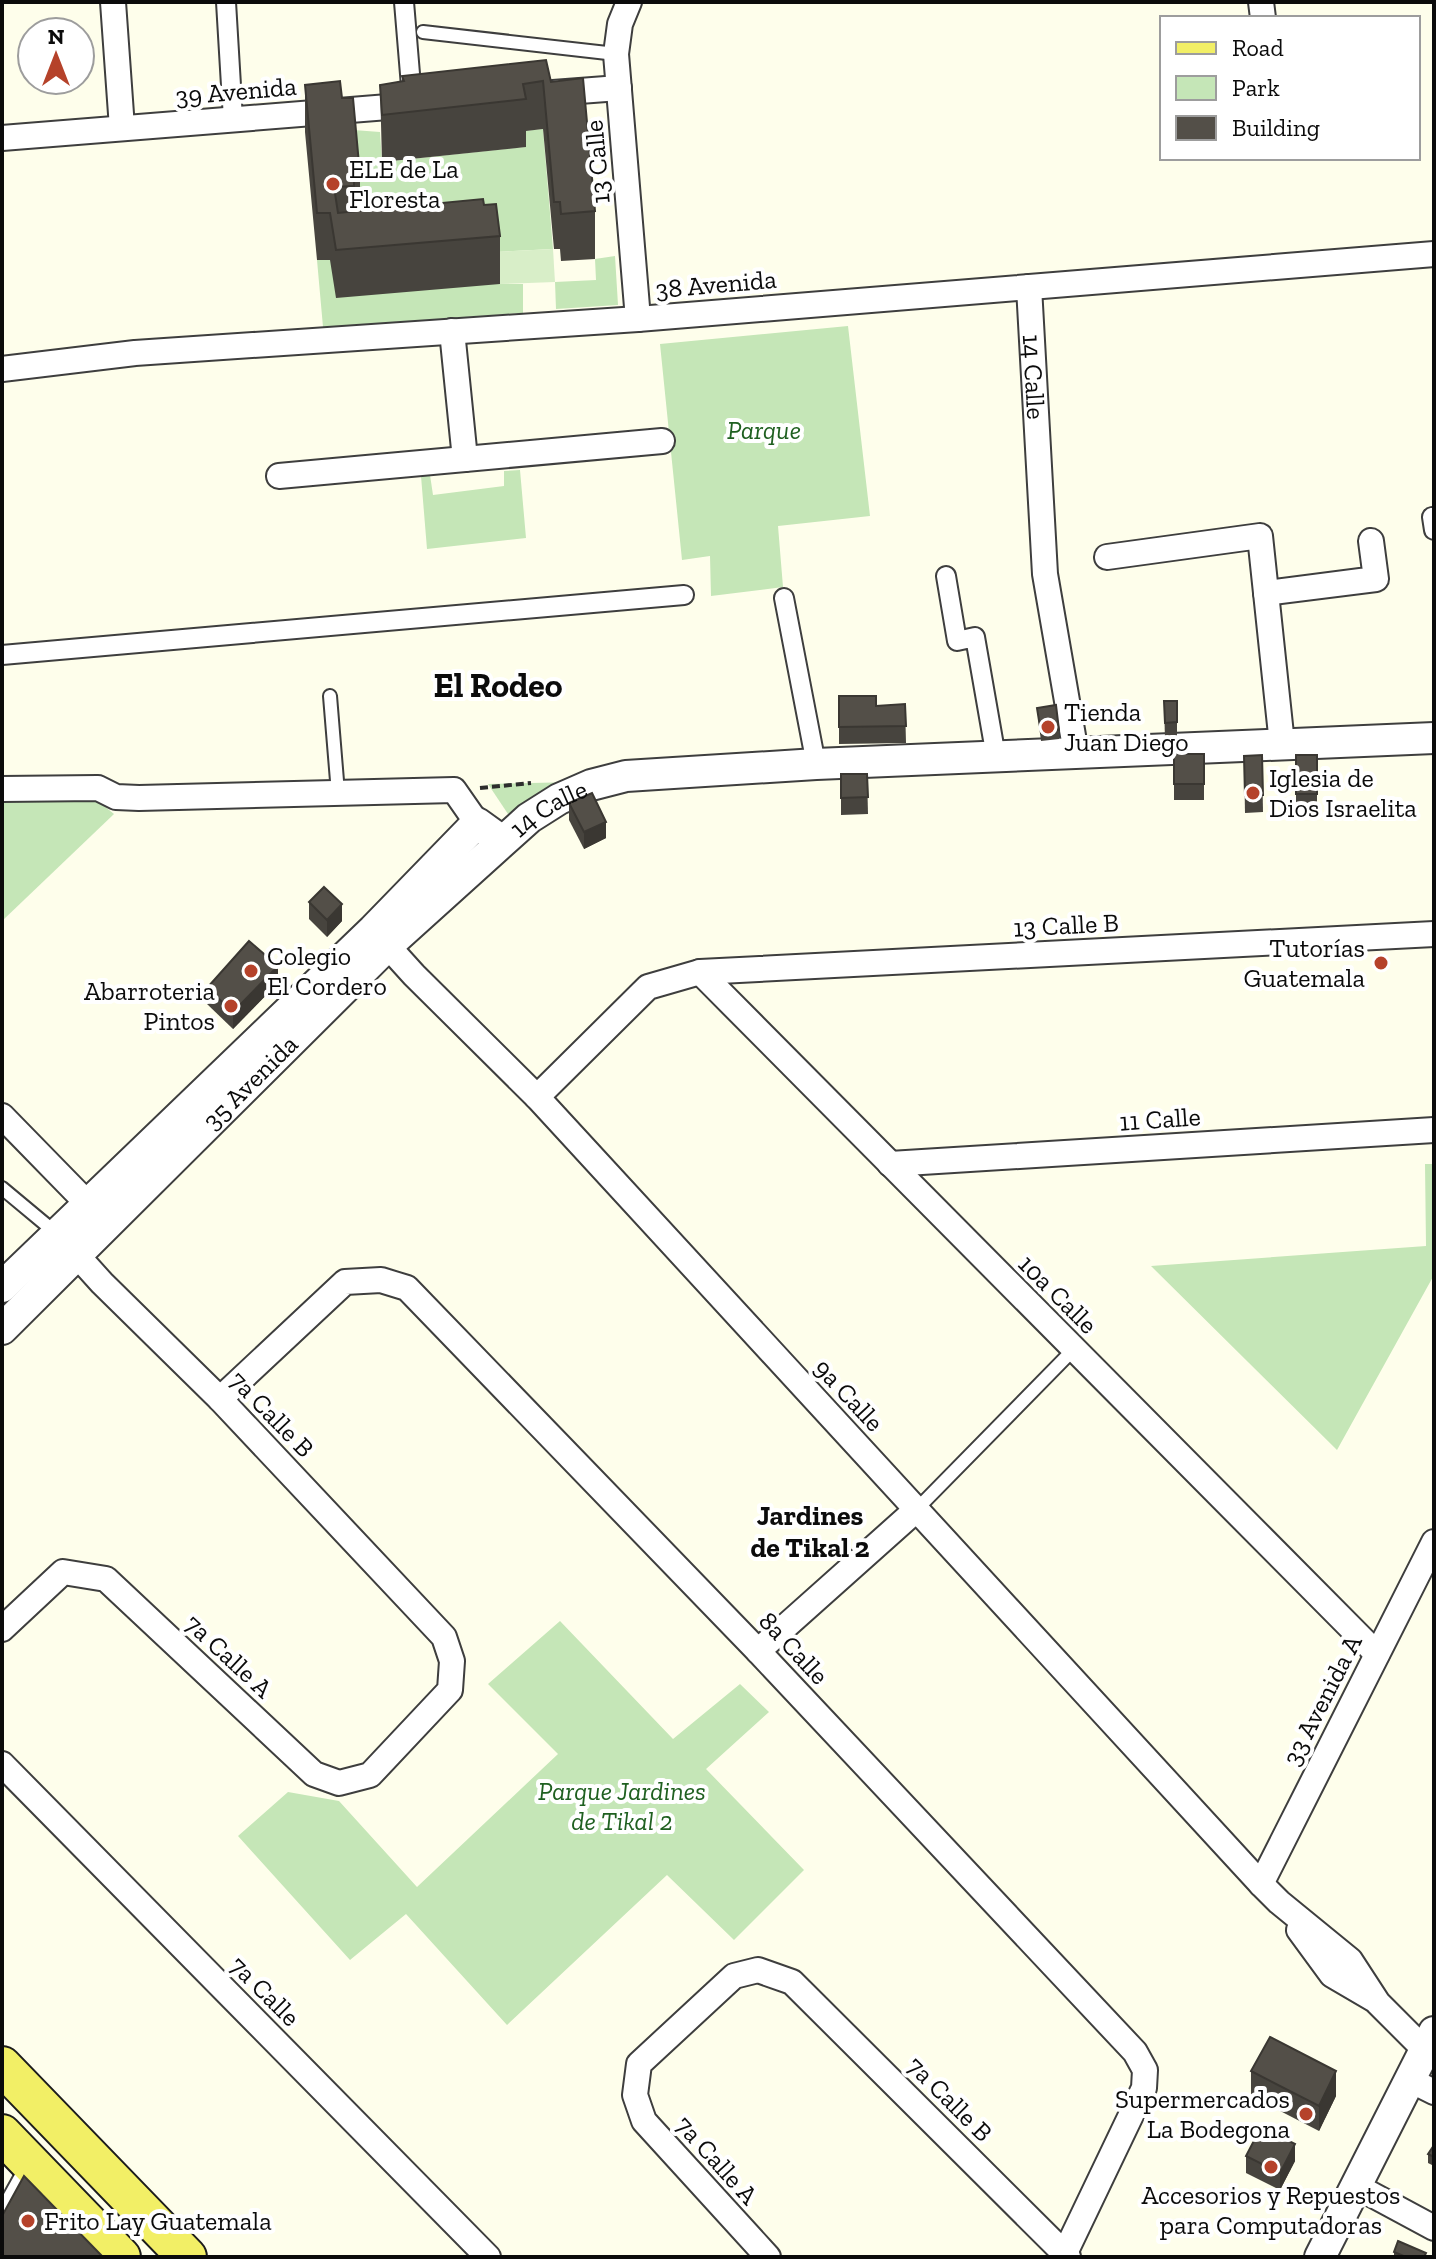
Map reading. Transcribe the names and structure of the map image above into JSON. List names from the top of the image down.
{
  "streets": {
    "street": [
      "39 Avenida",
      "13 Calle",
      "38 Avenida",
      "14 Calle",
      "13 Calle B",
      "35 Avenida",
      "11 Calle",
      "10a Calle",
      "9a Calle",
      "7a Calle B",
      "8a Calle",
      "7a Calle A",
      "33 Avenida A",
      "7a Calle"
    ]
  },
  "crossings": [
    ["13 Calle", "38 Avenida"],
    ["38 Avenida", "14 Calle"],
    ["14 Calle", "35 Avenida"],
    ["13 Calle B", "10a Calle"],
    ["13 Calle B", "9a Calle"],
    ["35 Avenida", "9a Calle"],
    ["35 Avenida", "7a Calle B"],
    ["11 Calle", "10a Calle"],
    ["10a Calle", "33 Avenida A"],
    ["9a Calle", "33 Avenida A"],
    ["7a Calle B", "8a Calle"],
    ["7a Calle B", "7a Calle A"]
  ],
  "districts": ["El Rodeo", "Jardines de Tikal 2"],
  "parks": ["Parque", "Parque Jardines de Tikal 2"],
  "places": [
    "ELE de La Floresta",
    "Tienda Juan Diego",
    "Iglesia de Dios Israelita",
    "Tutorías Guatemala",
    "Colegio El Cordero",
    "Abarroteria Pintos",
    "Supermercados La Bodegona",
    "Accesorios y Repuestos para Computadoras",
    "Frito Lay Guatemala"
  ],
  "legend": ["Road", "Park", "Building"],
  "north": "top"
}
